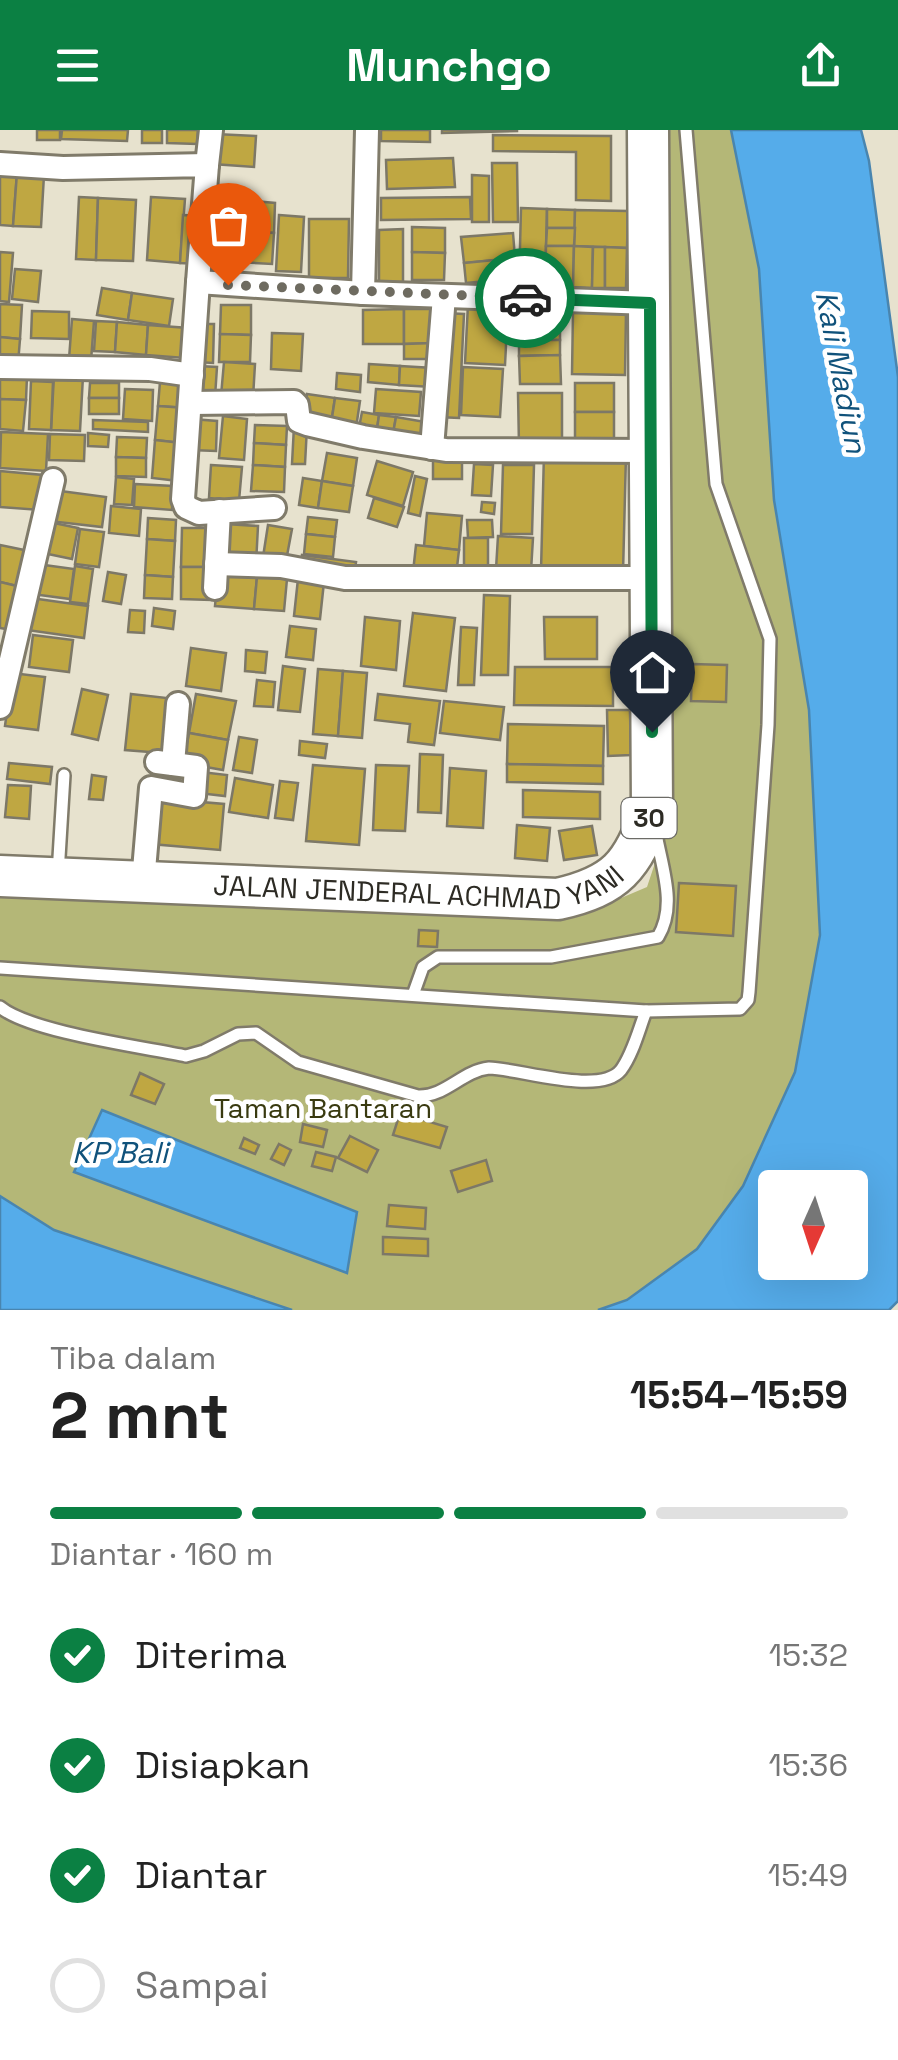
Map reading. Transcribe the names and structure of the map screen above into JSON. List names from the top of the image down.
{
  "streets": {
    "highway": ["30", "JALAN JENDERAL ACHMAD YANI"]
  },
  "water": ["Kali Madiun", "KP Bali"],
  "parks": ["Taman Bantaran"],
  "north": "bottom",
  "page": {
    "header": "Munchgo",
    "heading": ["2 mnt", "Tiba dalam", "15:54–15:59"],
    "bar": "Diantar · 160 m",
    "list": [
      ["Diterima", "15:32"],
      ["Disiapkan", "15:36"],
      ["Diantar", "15:49"],
      "Sampai"
    ]
  }
}
